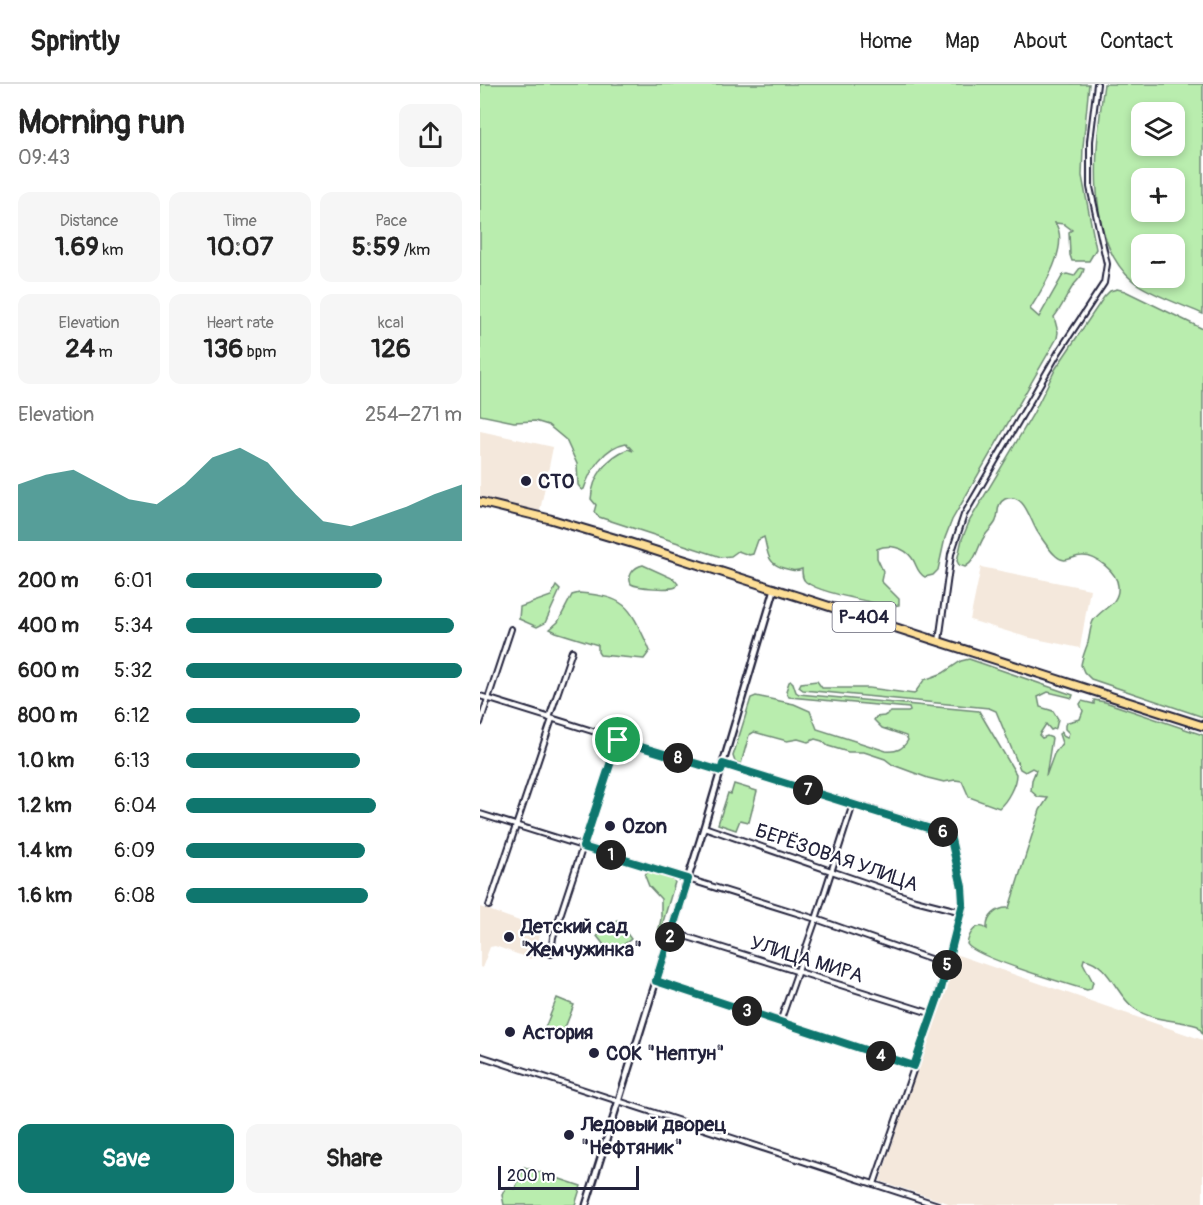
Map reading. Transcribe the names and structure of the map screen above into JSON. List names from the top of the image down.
{
  "streets": {
    "highway": ["Р-404"],
    "street": ["БЕРЁЗОВАЯ УЛИЦА", "УЛИЦА МИРА"]
  },
  "places": [
    "СТО",
    "Ozon",
    "Детский сад \"Жемчужинка\"",
    "Астория",
    "СОК \"Нептун\"",
    "Ледовый дворец \"Нефтяник\""
  ],
  "scale_bar": "200 m",
  "page": {
    "header": "Sprintly",
    "nav": [
      "Home",
      "Map",
      "About",
      "Contact"
    ],
    "heading": ["Morning run", "09:43"],
    "map_buttons": ["+", "−"],
    "stats": [
      ["Distance", "1.69 km"],
      ["Time", "10:07"],
      ["Pace", "5:59 /km"],
      ["Elevation", "24 m"],
      ["Heart rate", "136 bpm"],
      ["kcal", "126"]
    ],
    "chart": ["Elevation", "254–271 m"],
    "list": [
      {
        "name": "200 m",
        "note": "6:01"
      },
      {
        "name": "400 m",
        "note": "5:34"
      },
      {
        "name": "600 m",
        "note": "5:32"
      },
      {
        "name": "800 m",
        "note": "6:12"
      },
      {
        "name": "1.0 km",
        "note": "6:13"
      },
      {
        "name": "1.2 km",
        "note": "6:04"
      },
      {
        "name": "1.4 km",
        "note": "6:09"
      },
      {
        "name": "1.6 km",
        "note": "6:08"
      }
    ],
    "pins": [
      "8",
      "7",
      "6",
      "1",
      "2",
      "5",
      "3",
      "4"
    ],
    "buttons": ["Save", "Share"],
    "scale": "200 m"
  }
}
